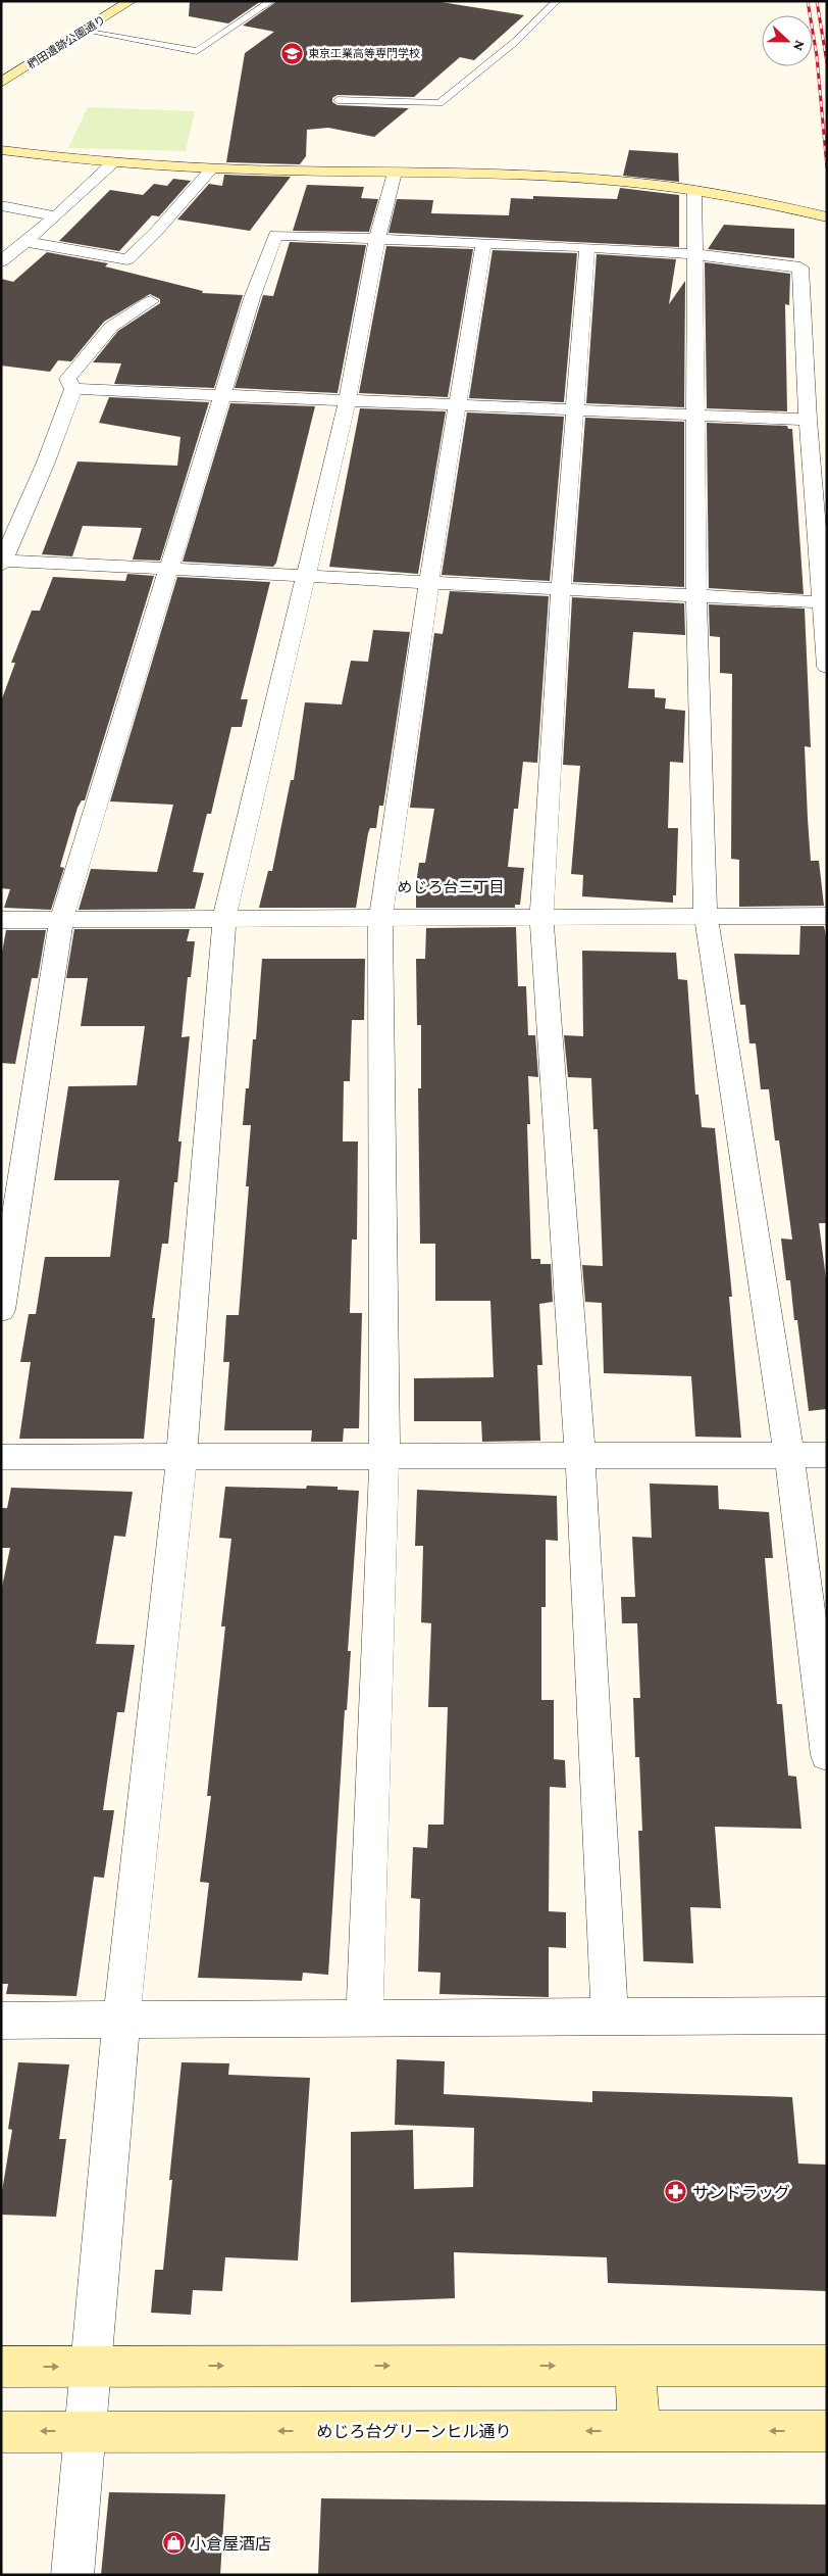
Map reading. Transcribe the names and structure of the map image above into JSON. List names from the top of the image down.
{
  "streets": {
    "street": ["椚田遺跡公園通り", "めじろ台グリーンヒル通り"]
  },
  "districts": ["めじろ台三丁目"],
  "places": {
    "school or university": ["東京工業高等専門学校"],
    "pharmacy": ["サンドラッグ"],
    "shop": ["小倉屋酒店"]
  },
  "north": "right"
}
